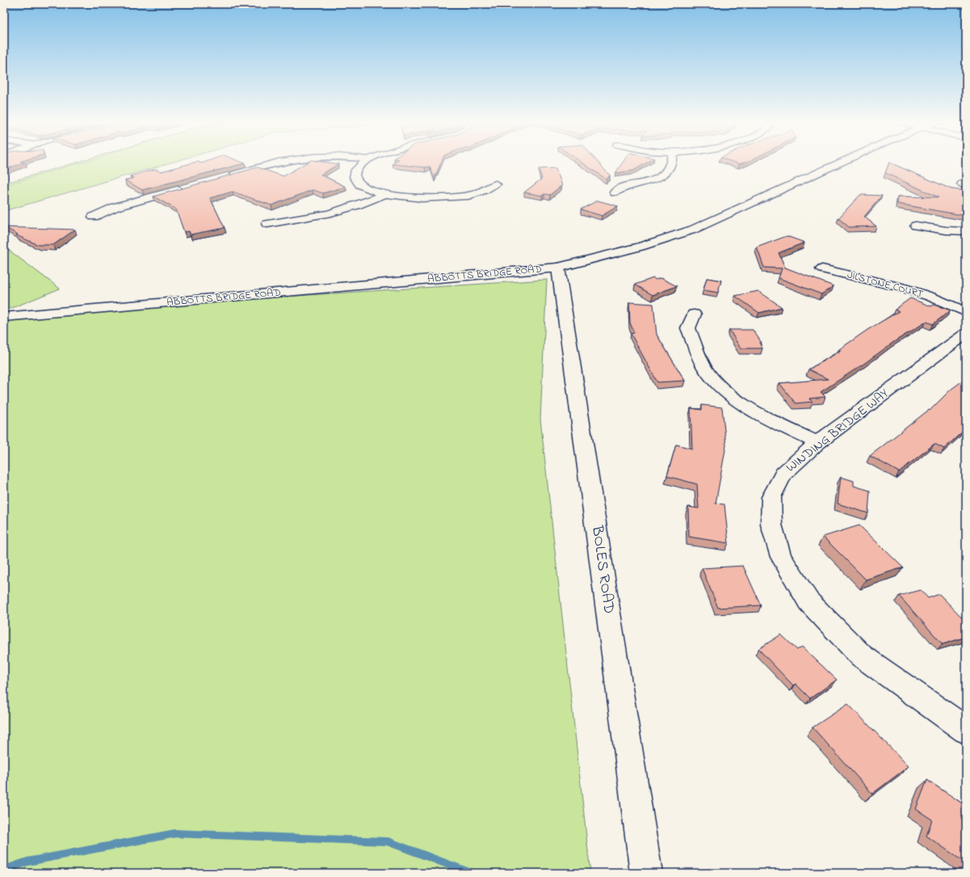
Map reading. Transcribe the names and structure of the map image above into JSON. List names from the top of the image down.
{
  "streets": {
    "street": [
      "ABBOTTS BRIDGE ROAD",
      "JILSTONE COURT",
      "WINDING BRIDGE WAY",
      "BOLES ROAD"
    ]
  },
  "crossings": [
    ["ABBOTTS BRIDGE ROAD", "BOLES ROAD"]
  ]
}
